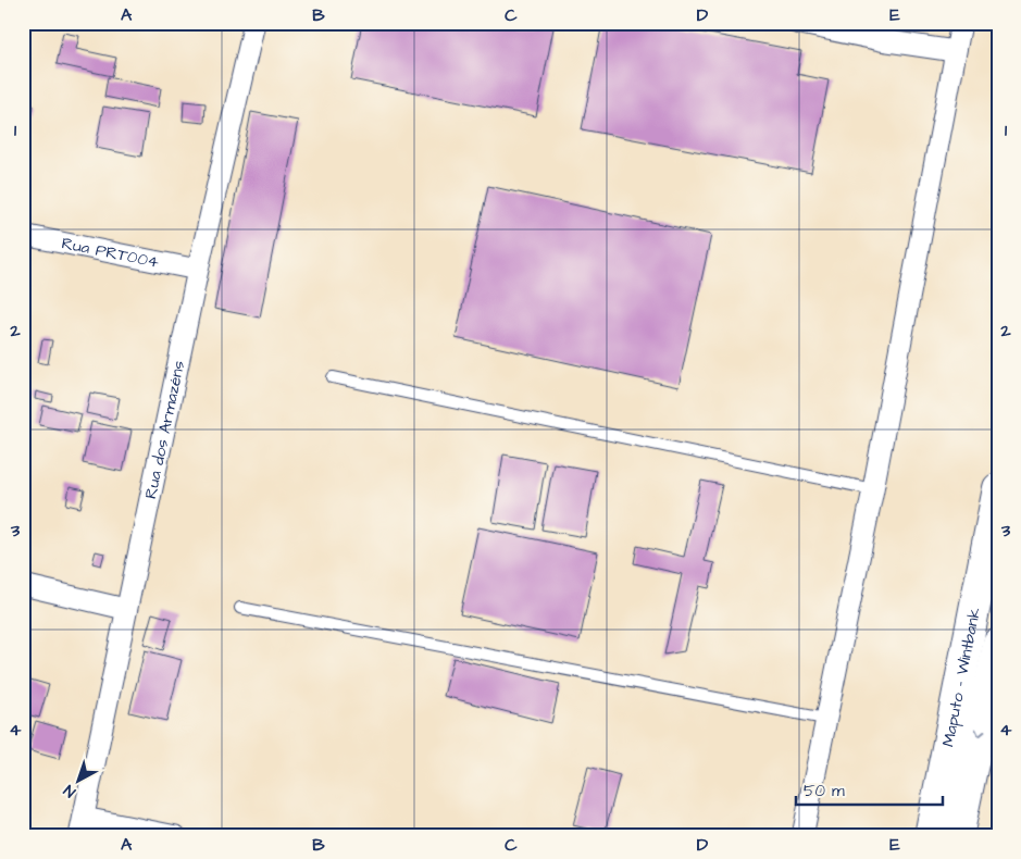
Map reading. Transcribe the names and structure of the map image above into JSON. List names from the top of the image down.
{
  "streets": {
    "highway": ["Maputo - Wintbank"],
    "street": ["Rua PRT004", "Rua dos Armazéns"]
  },
  "crossings": [
    ["Rua PRT004", "Rua dos Armazéns"]
  ],
  "scale_bar": "50 m",
  "north": "bottom left",
  "grid": {
    "columns": [
      "A",
      "B",
      "C",
      "D",
      "E"
    ],
    "rows": [
      "1",
      "2",
      "3",
      "4"
    ]
  }
}
